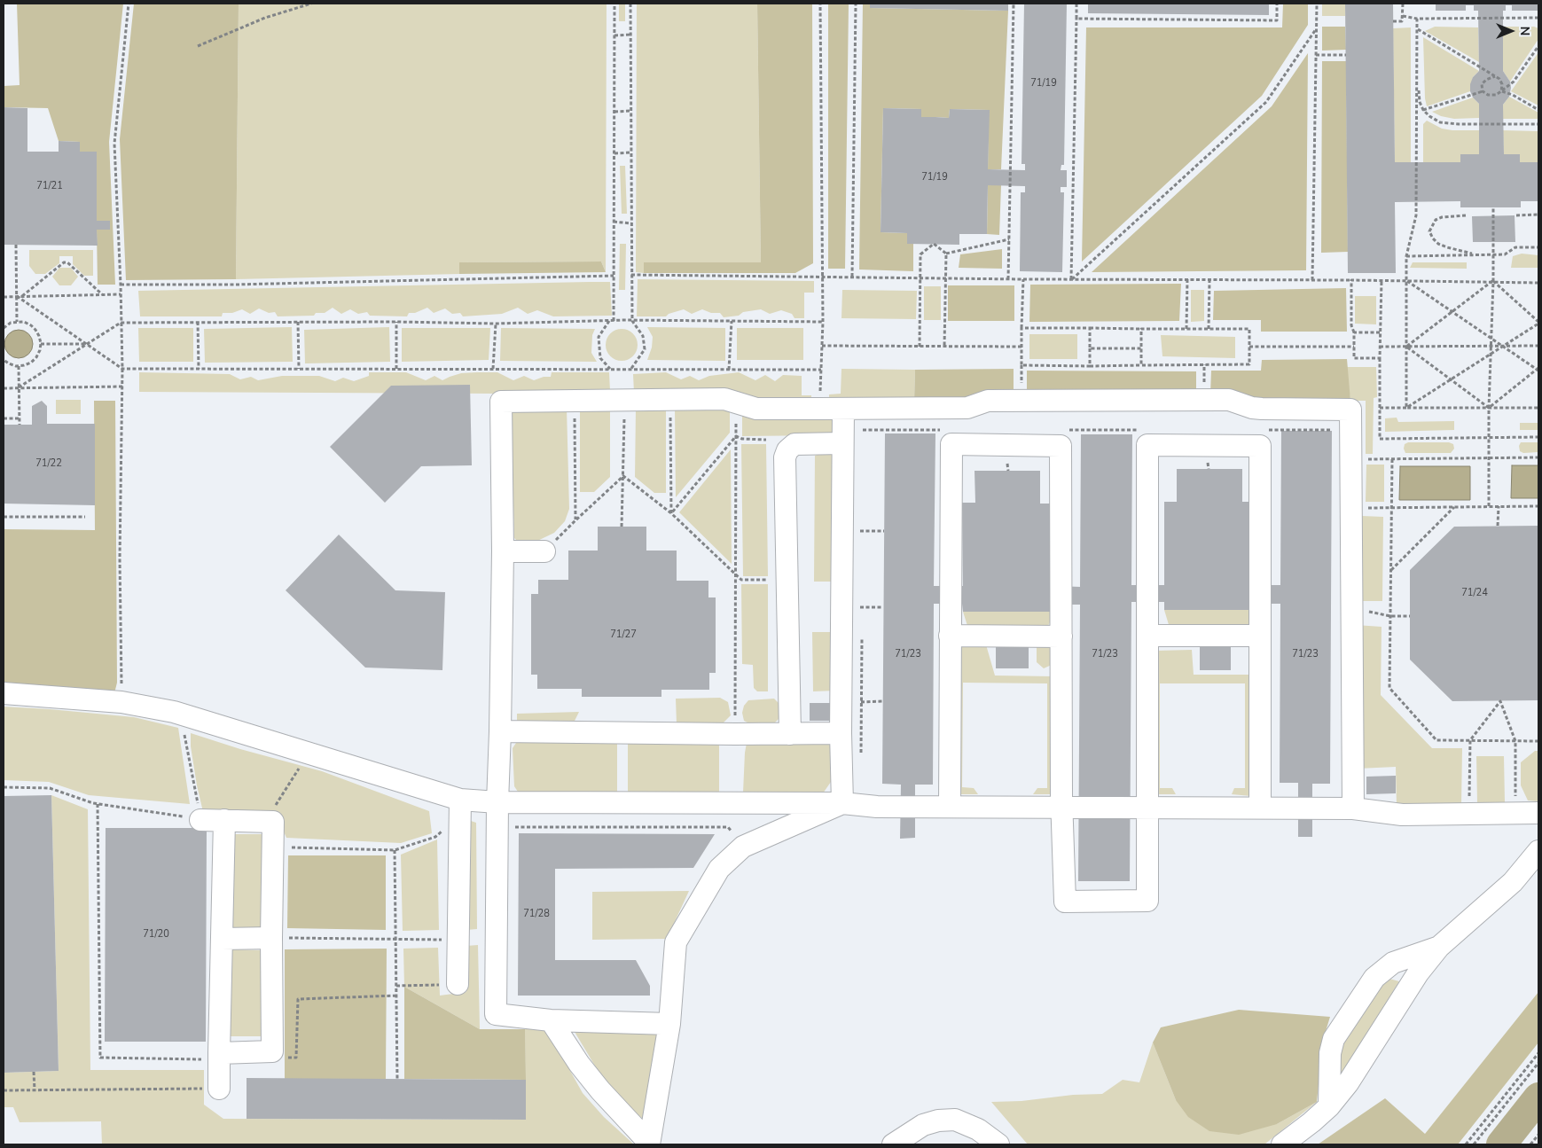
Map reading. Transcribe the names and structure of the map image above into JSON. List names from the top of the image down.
{
  "house_numbers": [
    "71/19",
    "71/19",
    "71/21",
    "71/22",
    "71/24",
    "71/27",
    "71/23",
    "71/23",
    "71/23",
    "71/28",
    "71/20"
  ],
  "north": "right"
}
